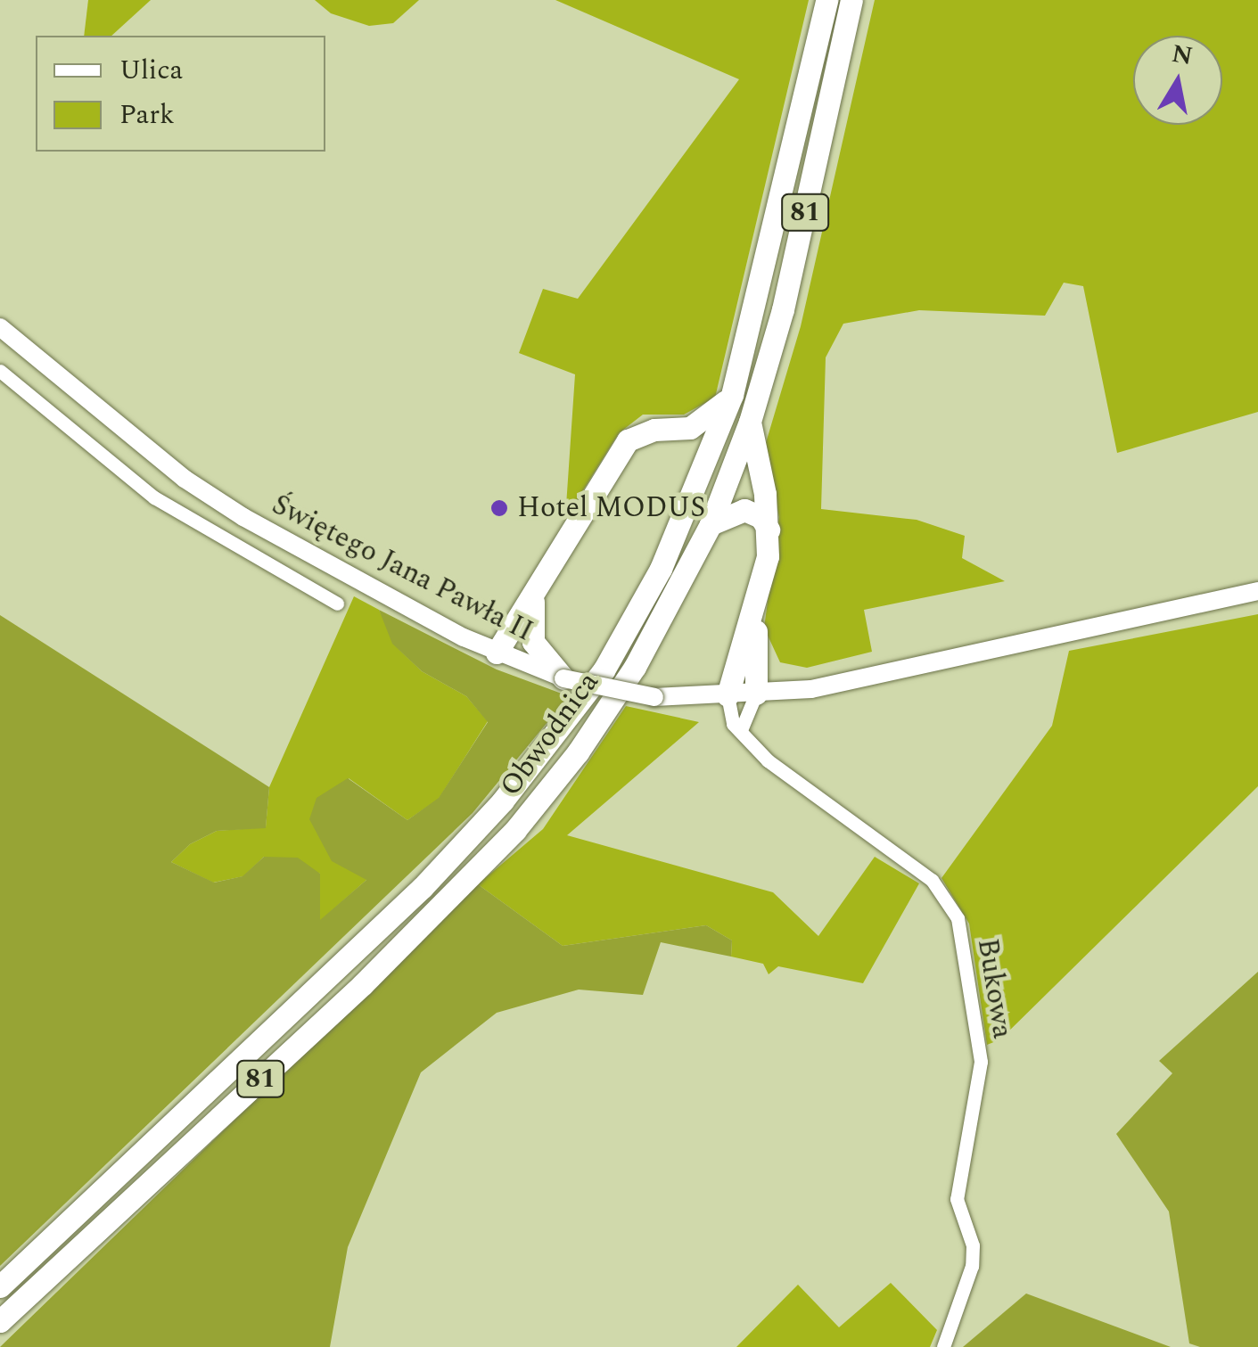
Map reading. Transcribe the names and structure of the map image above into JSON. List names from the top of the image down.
{
  "streets": {
    "main road": ["81", "Obwodnica"],
    "street": ["Świętego Jana Pawła II", "Bukowa"]
  },
  "crossings": [
    ["Świętego Jana Pawła II", "Bukowa"]
  ],
  "places": ["Hotel MODUS"],
  "legend": ["Ulica", "Park"],
  "north": "top"
}
